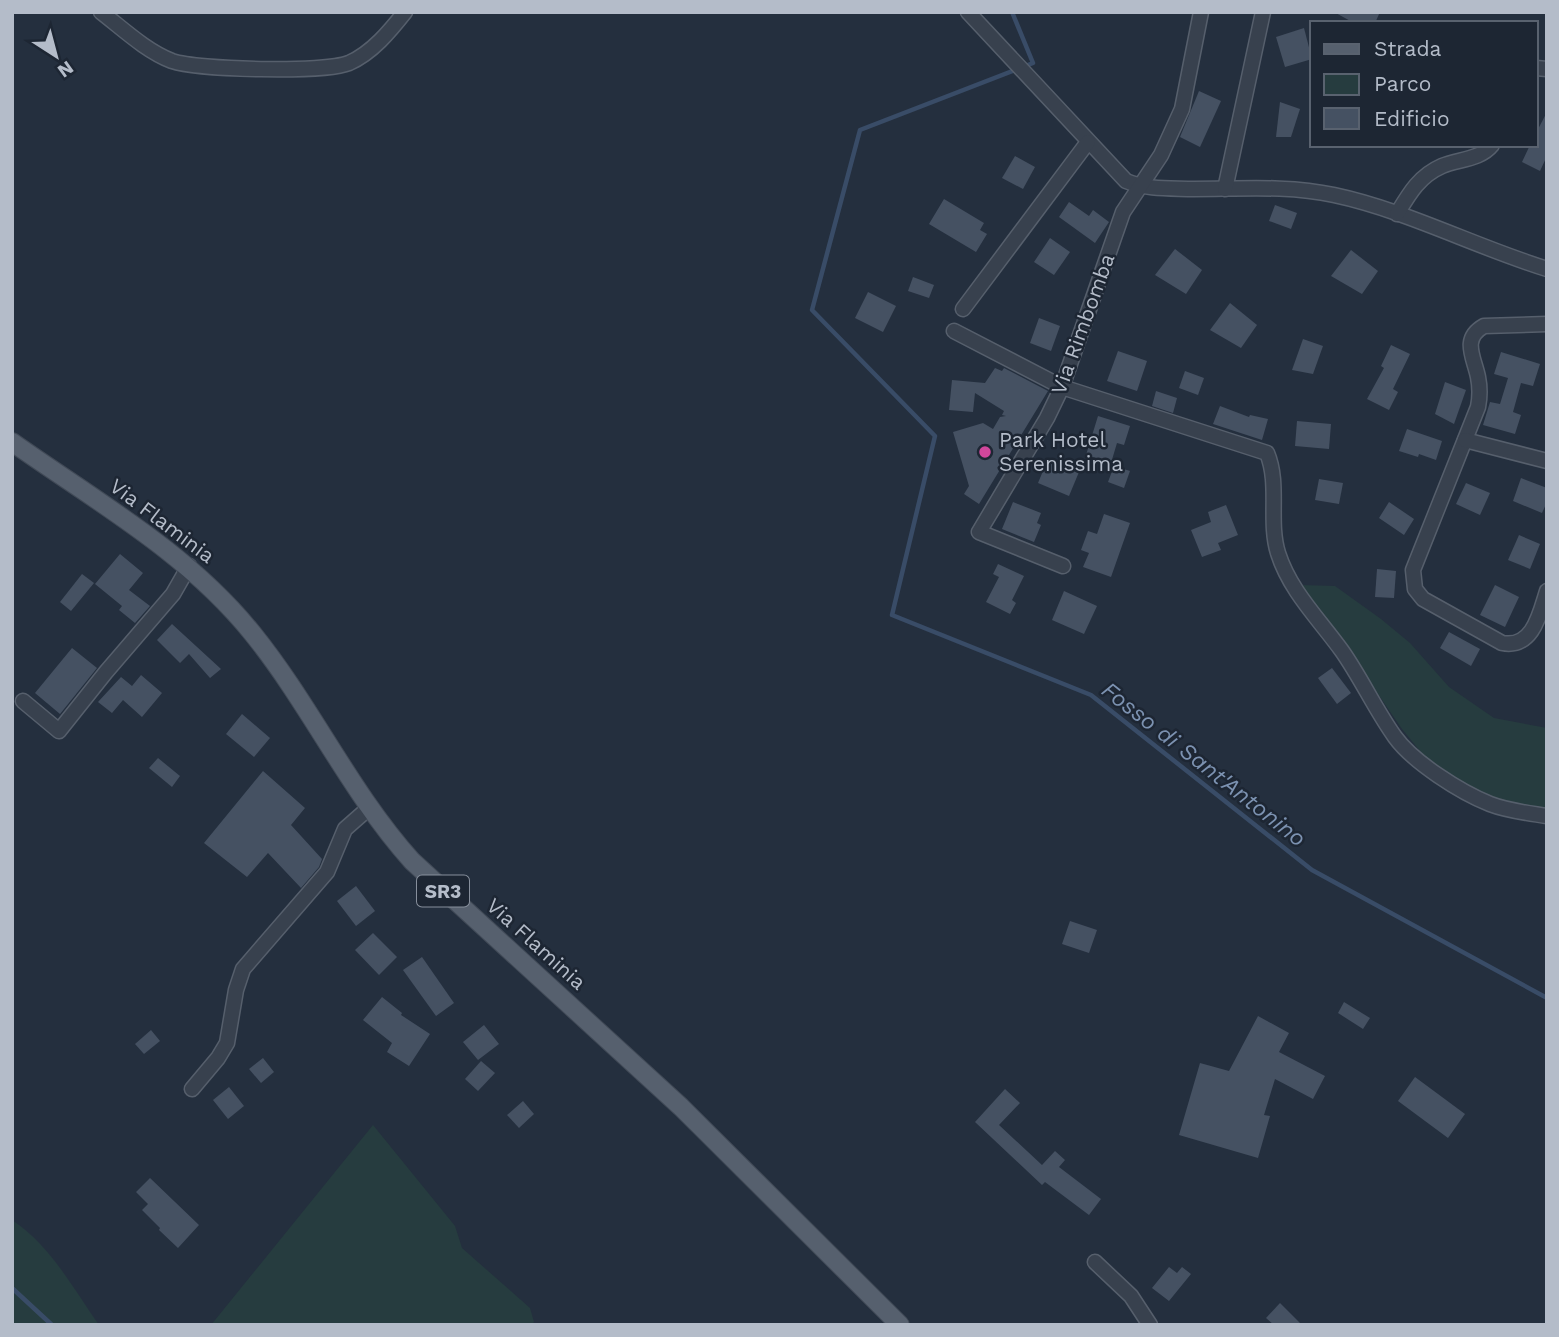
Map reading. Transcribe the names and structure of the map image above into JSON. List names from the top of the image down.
{
  "streets": {
    "main road": ["Via Flaminia", "SR3"],
    "street": ["Via Rimbomba"]
  },
  "water": ["Fosso di Sant'Antonino"],
  "places": ["Park Hotel Serenissima"],
  "legend": ["Strada", "Parco", "Edificio"],
  "north": "bottom right"
}
